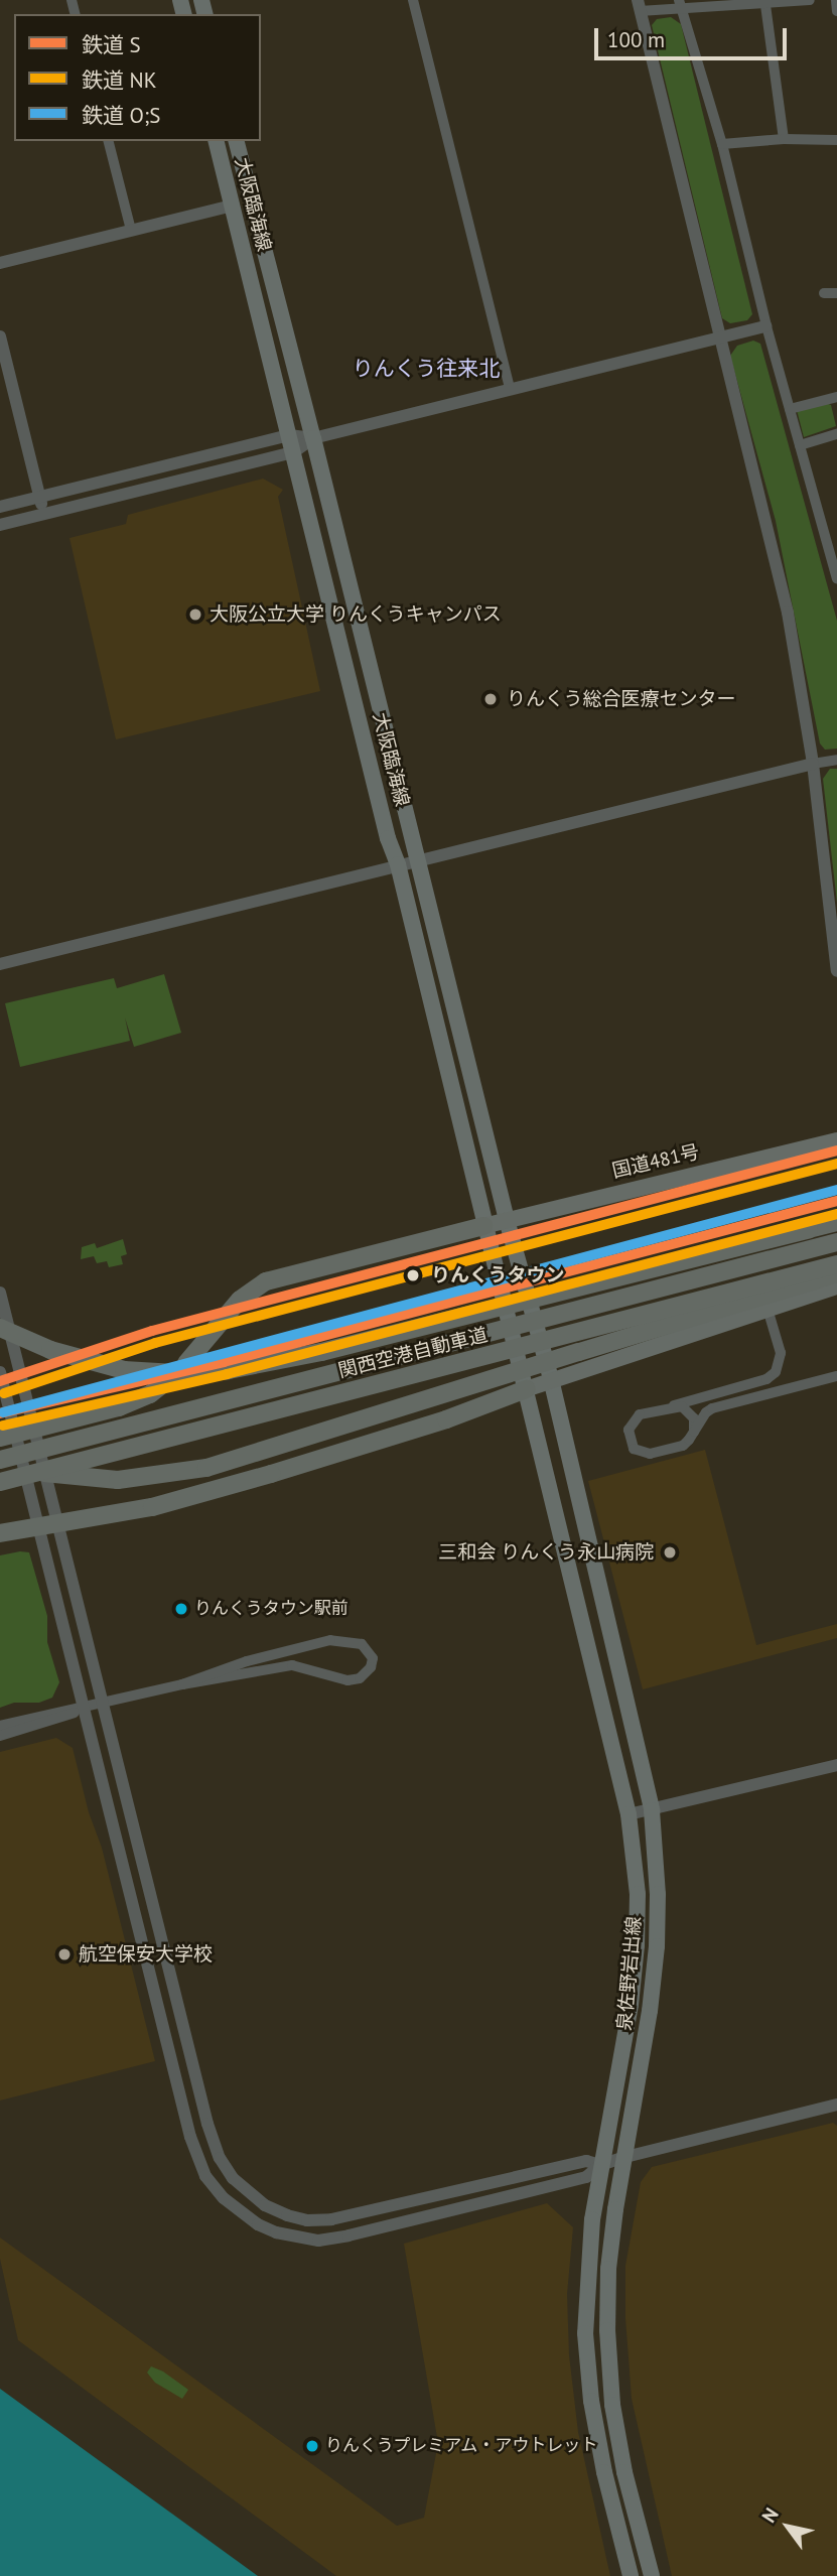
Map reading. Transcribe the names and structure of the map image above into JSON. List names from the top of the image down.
{
  "streets": {
    "highway": ["国道481号", "関西空港自動車道"],
    "main road": ["大阪臨海線", "泉佐野岩出線"]
  },
  "crossings": [
    ["大阪臨海線", "国道481号"],
    ["大阪臨海線", "泉佐野岩出線"]
  ],
  "districts": ["りんくう往来北"],
  "places": [
    "大阪公立大学 りんくうキャンパス",
    "りんくう総合医療センター",
    "りんくうタウン",
    "三和会 りんくう永山病院",
    "りんくうタウン駅前",
    "航空保安大学校",
    "りんくうプレミアム・アウトレット"
  ],
  "lines": ["rail line S", "rail line NK", "rail line O;S"],
  "legend": ["鉄道 S", "鉄道 NK", "鉄道 O;S"],
  "scale_bar": "100 m",
  "north": "top left"
}
